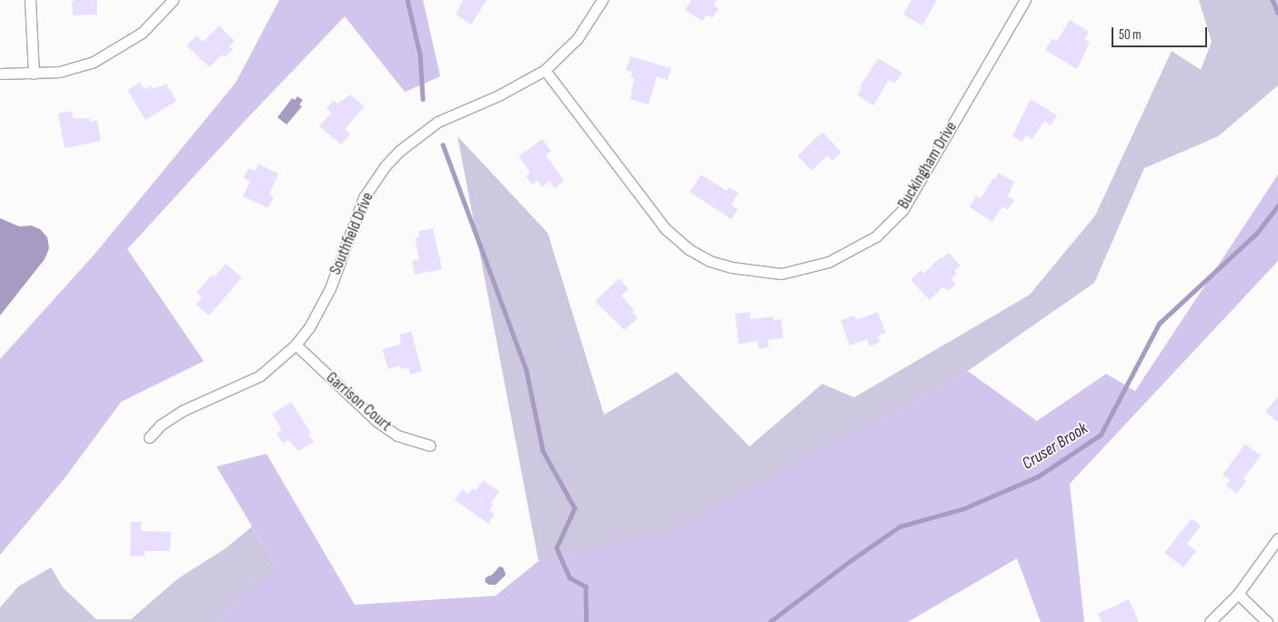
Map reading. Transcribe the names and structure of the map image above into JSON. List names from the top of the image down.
{
  "streets": {
    "street": ["Buckingham Drive", "Southfield Drive", "Garrison Court"]
  },
  "crossings": [
    ["Buckingham Drive", "Southfield Drive"],
    ["Southfield Drive", "Garrison Court"]
  ],
  "water": ["Cruser Brook"],
  "scale_bar": "50 m"
}
